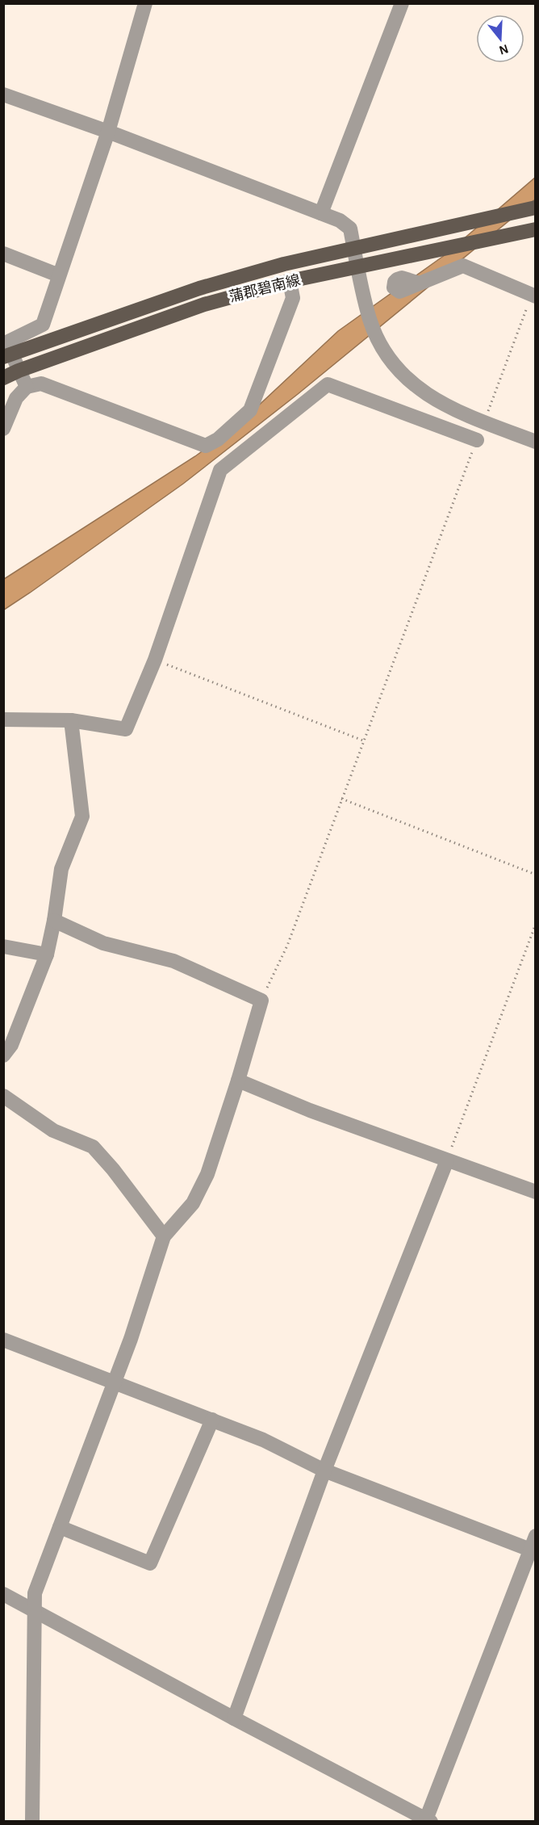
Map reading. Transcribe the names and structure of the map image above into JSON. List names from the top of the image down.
{
  "streets": {
    "main road": ["蒲郡碧南線"]
  },
  "north": "bottom"
}
